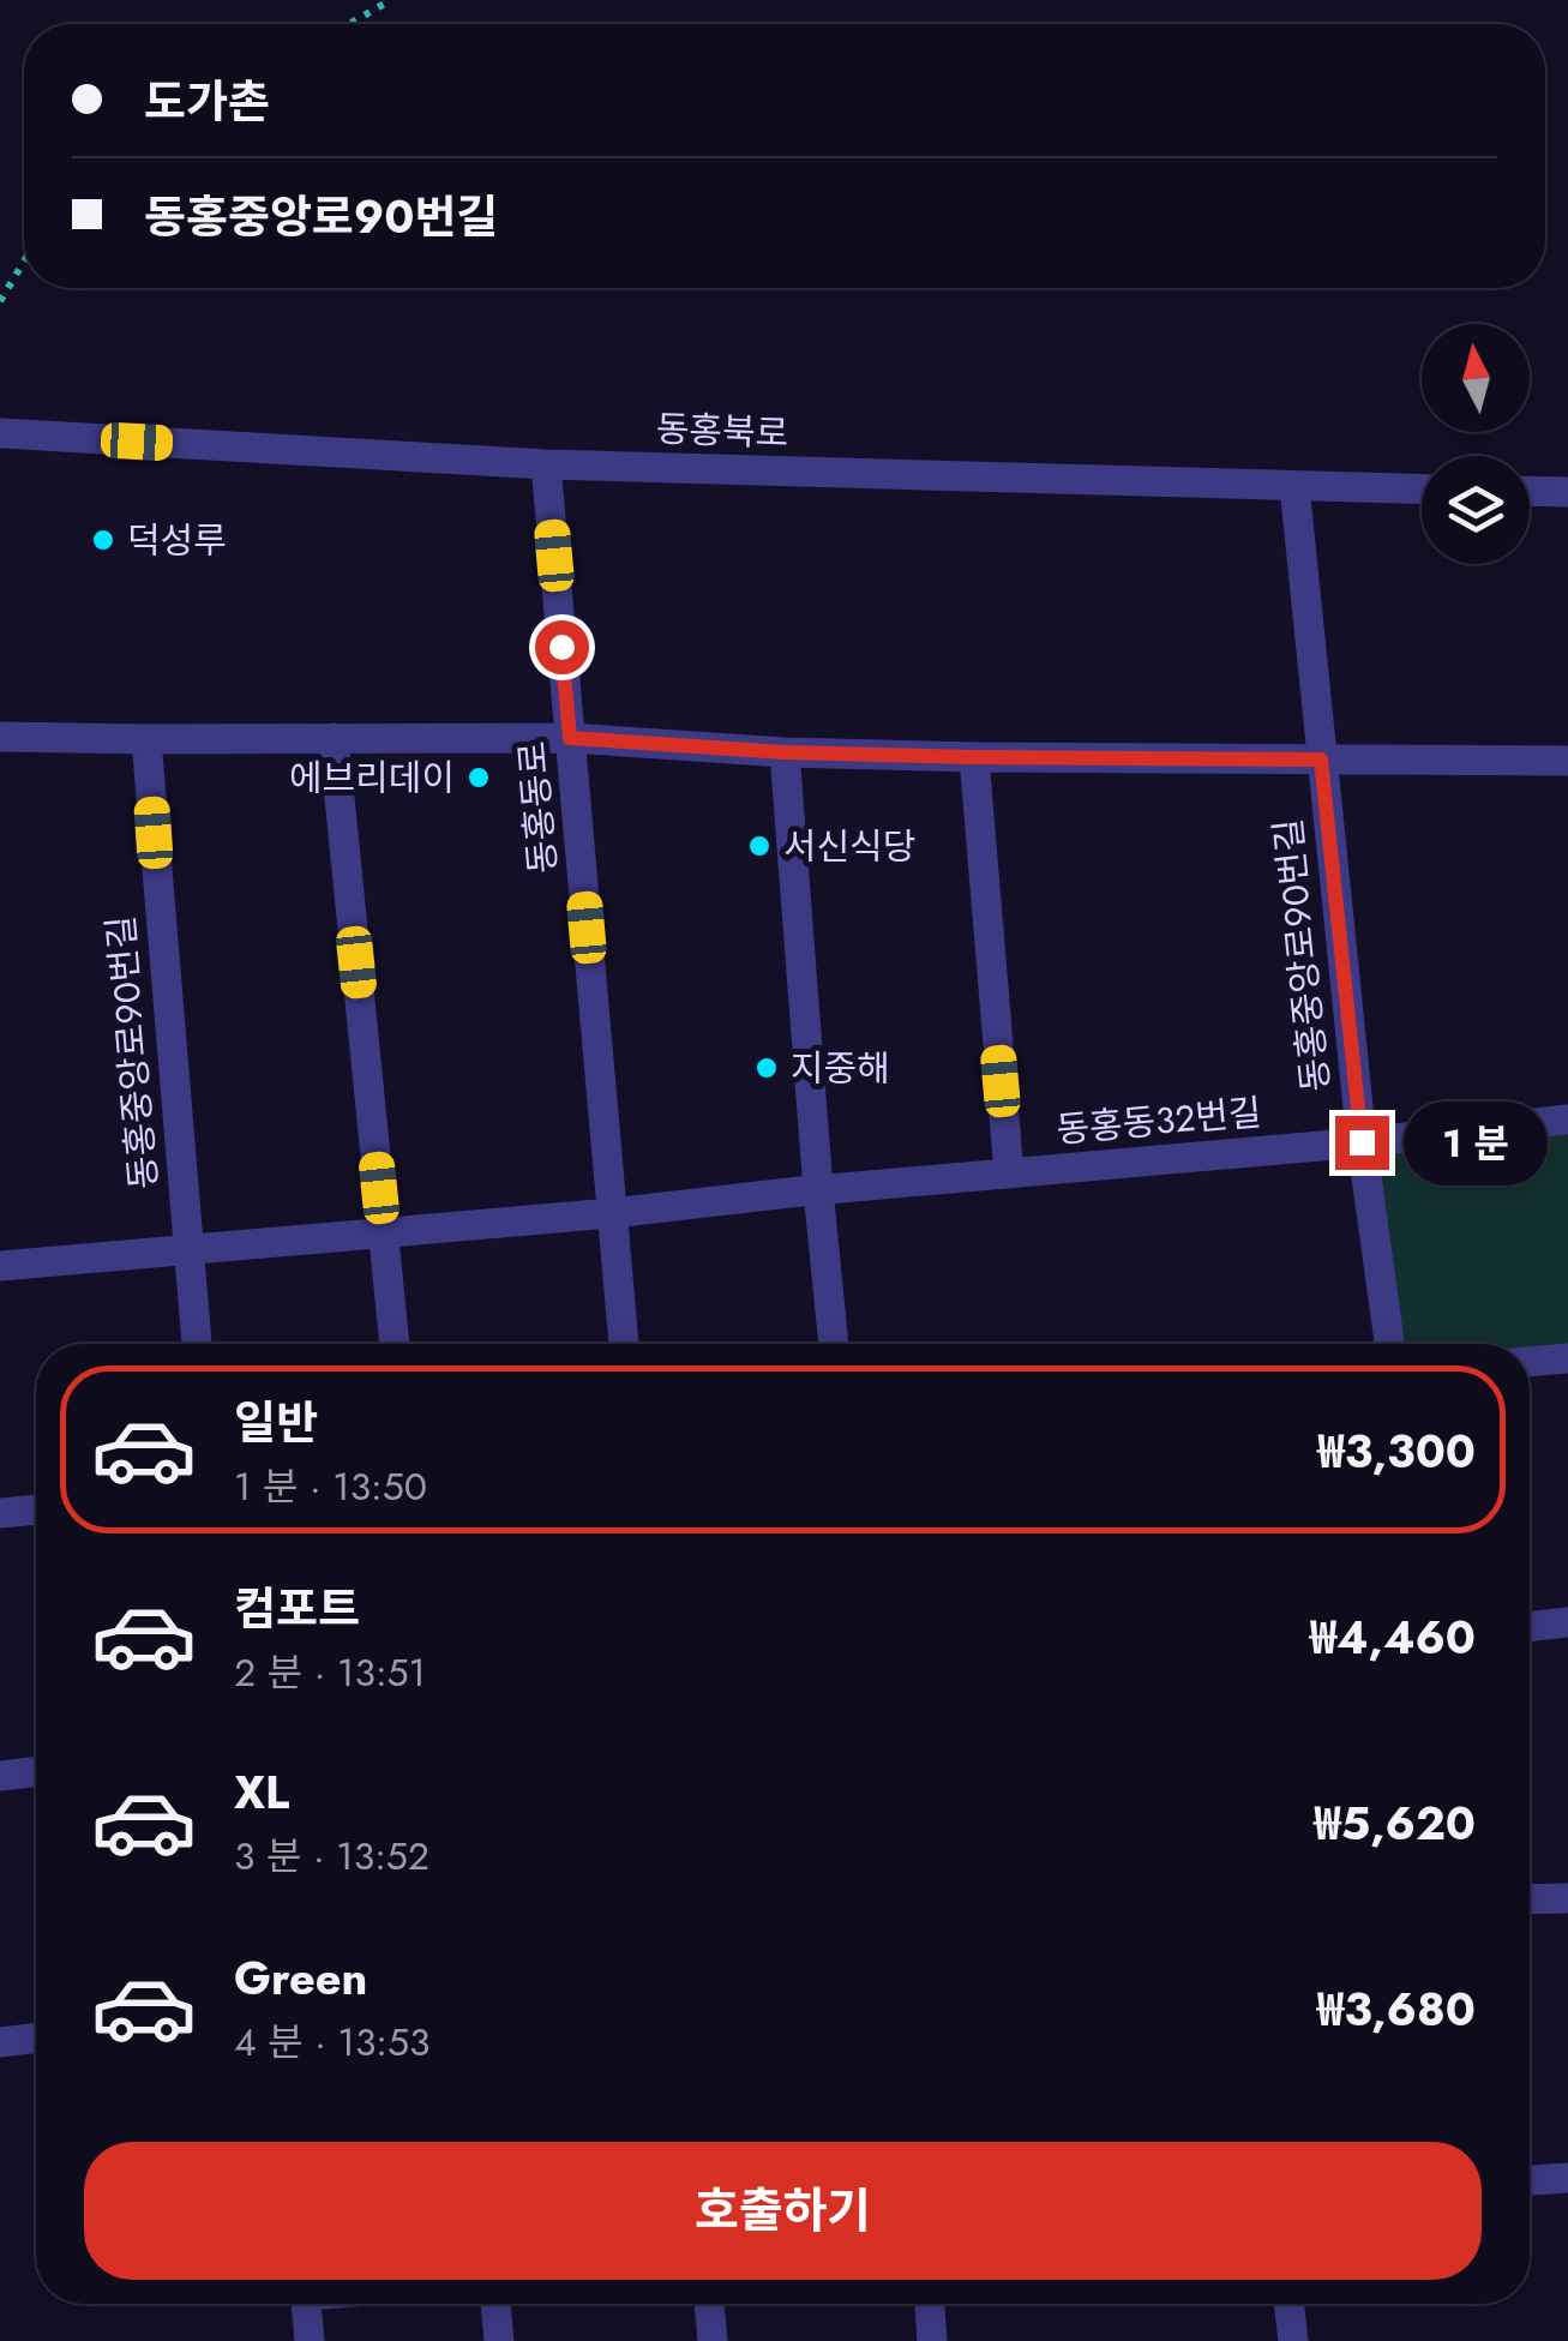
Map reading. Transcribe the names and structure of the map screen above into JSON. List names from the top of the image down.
{
  "streets": {
    "street": [
      "동홍북로",
      "동홍동로",
      "동홍중앙로90번길",
      "동홍동32번길"
    ]
  },
  "crossings": [
    ["동홍북로", "동홍동로"],
    ["동홍북로", "동홍중앙로90번길"],
    ["동홍동로", "동홍동32번길"],
    ["동홍중앙로90번길", "동홍동32번길"]
  ],
  "places": [
    "덕성루",
    "에브리데이",
    "서신식당",
    "지중해"
  ],
  "north": "top",
  "page": {
    "banner": ["도가촌", "동홍중앙로90번길"],
    "bubble": "1 분",
    "list": [
      {
        "name": "일반",
        "note": "1 분 · 13:50",
        "value": "₩3,300"
      },
      {
        "name": "컴포트",
        "note": "2 분 · 13:51",
        "value": "₩4,460"
      },
      {
        "name": "XL",
        "note": "3 분 · 13:52",
        "value": "₩5,620"
      },
      {
        "name": "Green",
        "note": "4 분 · 13:53",
        "value": "₩3,680"
      }
    ],
    "buttons": "호출하기"
  }
}
